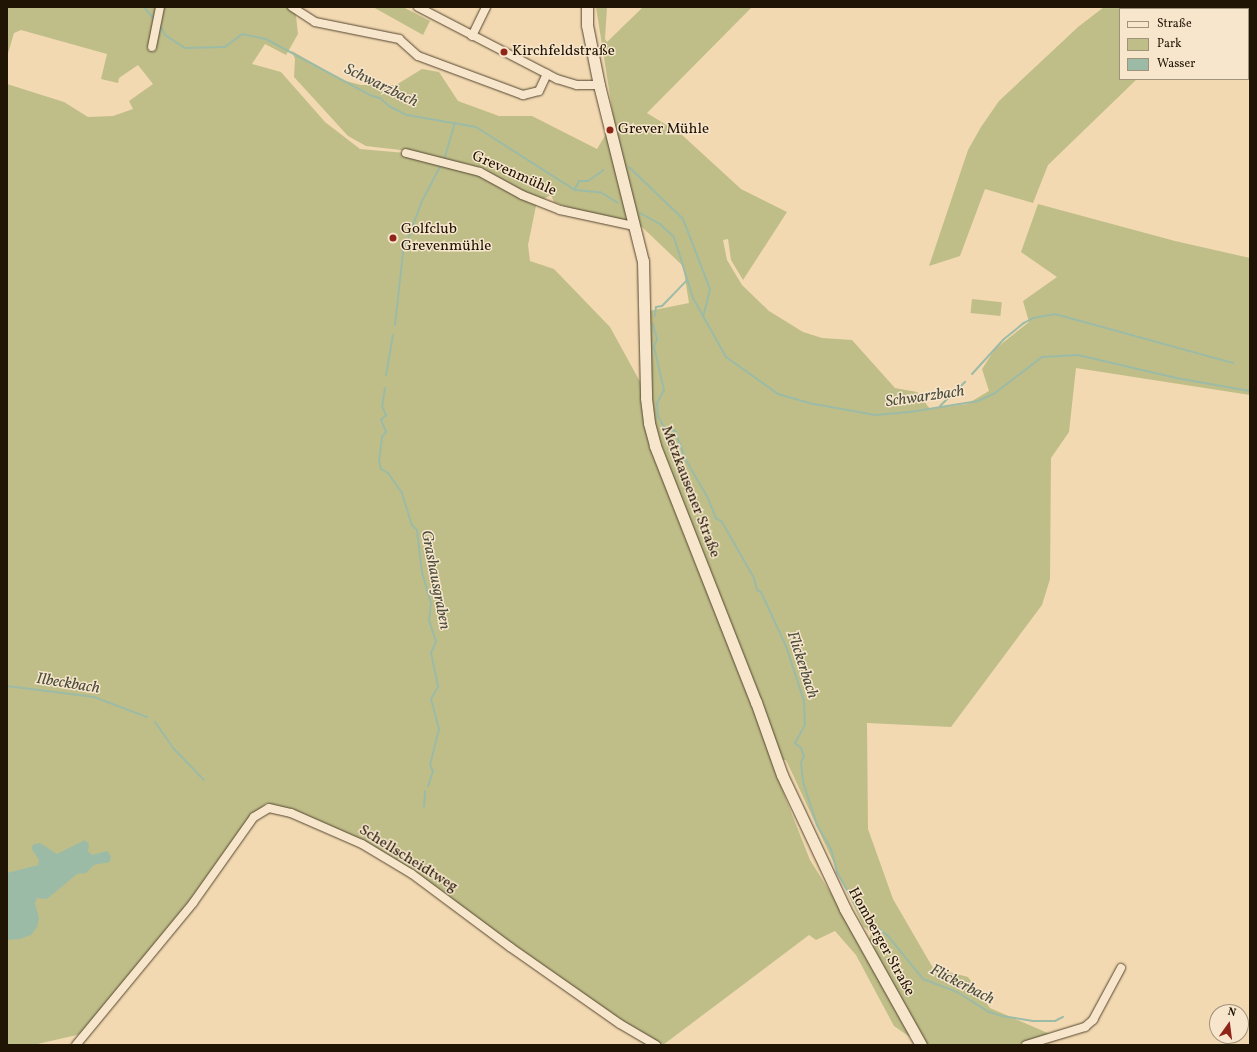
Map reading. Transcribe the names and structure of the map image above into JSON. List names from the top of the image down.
{
  "streets": {
    "main road": ["Metzkausener Straße", "Homberger Straße"],
    "street": ["Grevenmühle", "Schellscheidtweg"]
  },
  "crossings": [
    ["Grevenmühle", "Metzkausener Straße"],
    ["Metzkausener Straße", "Homberger Straße"]
  ],
  "water": [
    "Schwarzbach",
    "Grashausgraben",
    "Flickerbach",
    "Ilbeckbach"
  ],
  "places": ["Kirchfeldstraße", "Grever Mühle", "Golfclub Grevenmühle"],
  "legend": ["Straße", "Park", "Wasser"],
  "north": "top"
}
